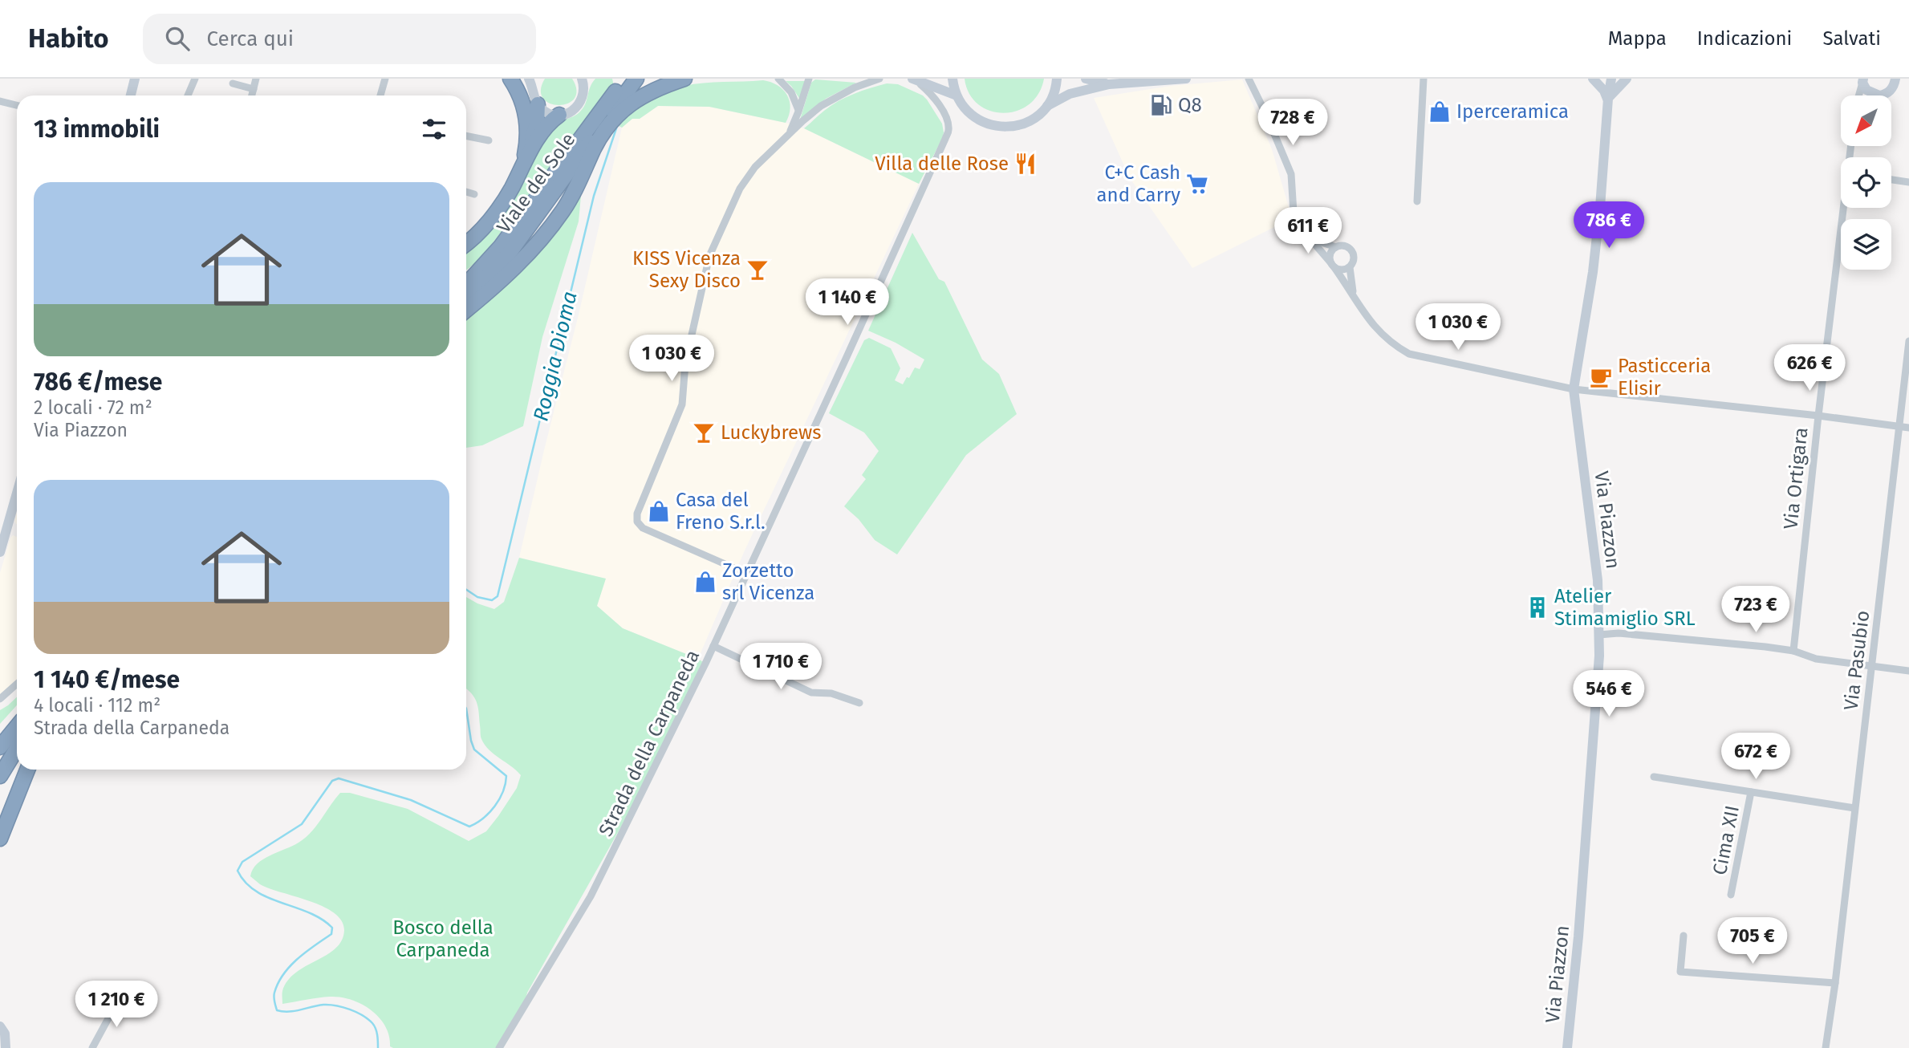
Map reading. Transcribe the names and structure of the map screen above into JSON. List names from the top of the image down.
{
  "streets": {
    "highway": ["Viale del Sole"],
    "street": [
      "Via Ortigara",
      "Via Piazzon",
      "Via Pasubio",
      "Strada della Carpaneda",
      "Cima XII"
    ]
  },
  "crossings": [
    ["Via Pasubio", "Cima XII"]
  ],
  "water": ["Roggia Dioma"],
  "parks": ["Bosco della Carpaneda"],
  "places": {
    "fuel station": ["Q8"],
    "shop": ["Iperceramica", "Casa del Freno S.r.l.", "Zorzetto srl Vicenza"],
    "restaurant": ["Villa delle Rose"],
    "supermarket": ["C+C Cash and Carry"],
    "bar": ["KISS Vicenza Sexy Disco", "Luckybrews"],
    "cafe": ["Pasticceria Elisir"],
    "building": ["Atelier Stimamiglio SRL"]
  },
  "north": "bottom left",
  "page": {
    "header": "Habito",
    "search": "Cerca qui",
    "nav": ["Mappa", "Indicazioni", "Salvati"],
    "heading": "13 immobili",
    "price": [
      "728 €",
      "786 €",
      "611 €",
      "1 140 €",
      "1 030 €",
      "1 030 €",
      "626 €",
      "723 €",
      "1 710 €",
      "546 €",
      "672 €",
      "705 €",
      "1 210 €"
    ],
    "list": [
      {
        "name": "786 €/mese",
        "note": "2 locali · 72 m² · Via Piazzon"
      },
      {
        "name": "1 140 €/mese",
        "note": "4 locali · 112 m² · Strada della Carpaneda"
      }
    ]
  }
}
